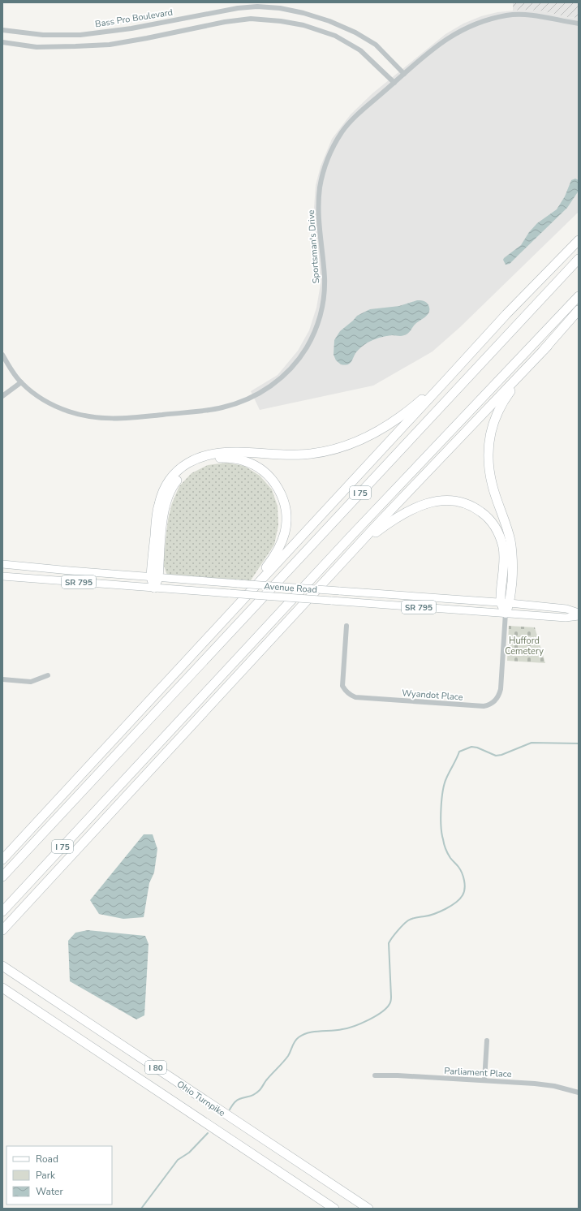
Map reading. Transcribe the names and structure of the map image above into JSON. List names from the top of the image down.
{
  "streets": {
    "highway": ["I 75", "I 80", "Ohio Turnpike"],
    "main road": ["SR 795", "Avenue Road"],
    "street": [
      "Bass Pro Boulevard",
      "Sportsman's Drive",
      "Wyandot Place",
      "Parliament Place"
    ]
  },
  "crossings": [
    ["Bass Pro Boulevard", "Sportsman's Drive"],
    ["Avenue Road", "Wyandot Place"]
  ],
  "parks": ["Hufford Cemetery"],
  "legend": ["Road", "Park", "Water"]
}
